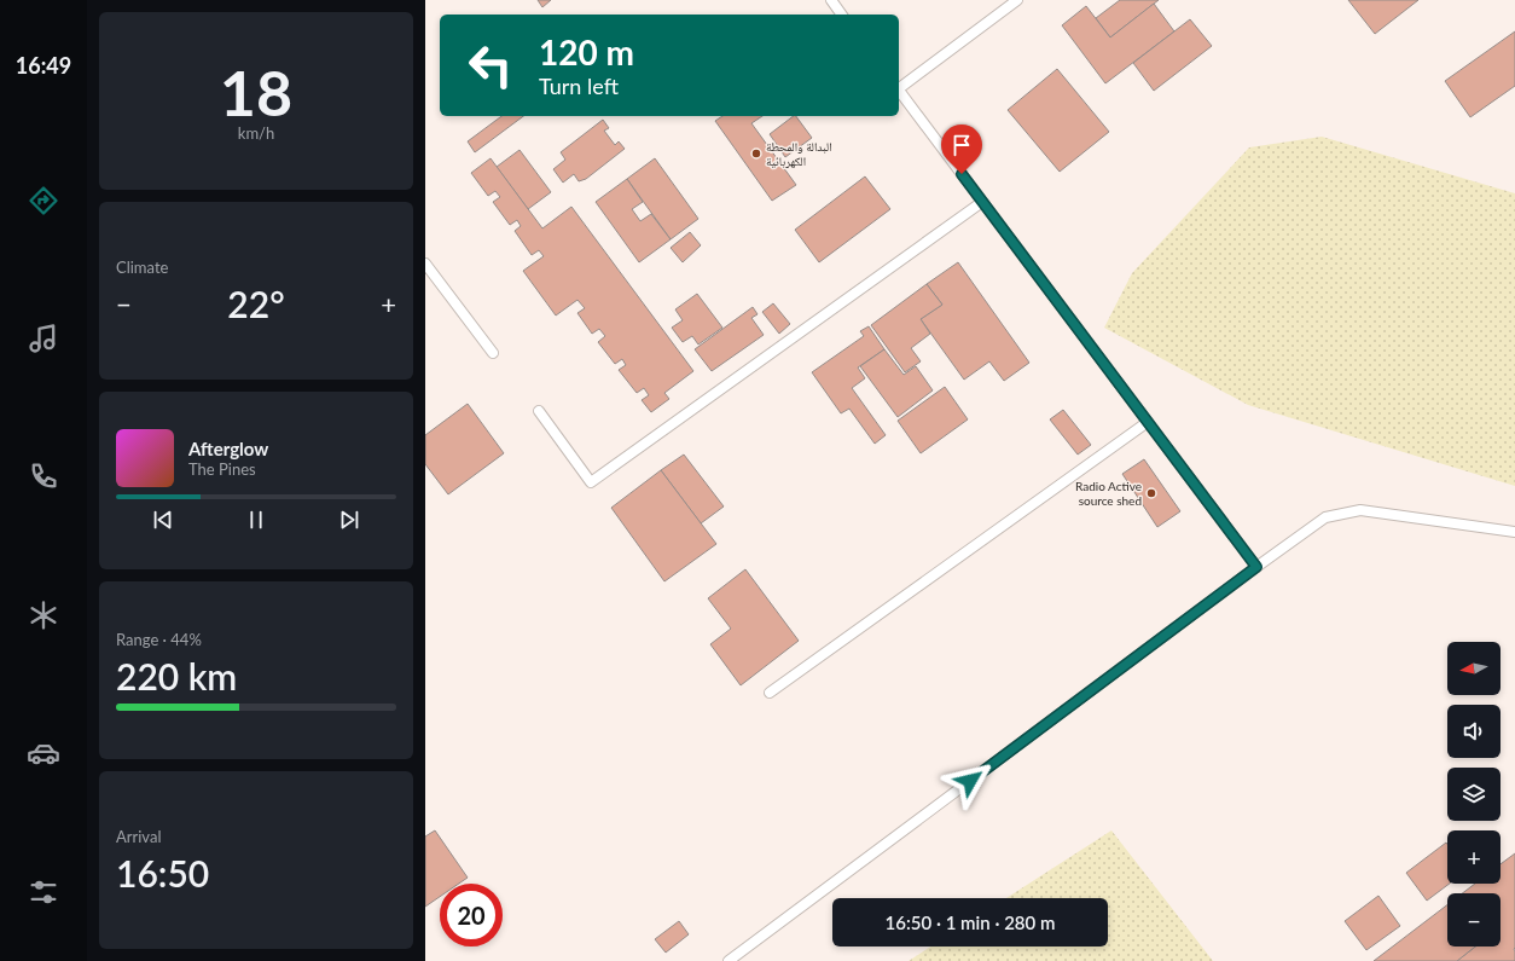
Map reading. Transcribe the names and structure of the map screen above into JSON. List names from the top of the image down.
{
  "places": ["البدالة والمحطة الكهربائية", "Radio Active source shed"],
  "north": "left",
  "page": {
    "tabs": "16:49",
    "tile": [
      ["18", "km/h"],
      "Climate",
      ["Range · 44%", "220 km"],
      ["Arrival", "16:50"]
    ],
    "turn": ["120 m", "Turn left"],
    "heat": ["−", "22°", "+"],
    "song": ["Afterglow", "The Pines"],
    "map_buttons": ["+", "−"],
    "limit": "20",
    "trip": "16:50 · 1 min · 280 m"
  }
}
